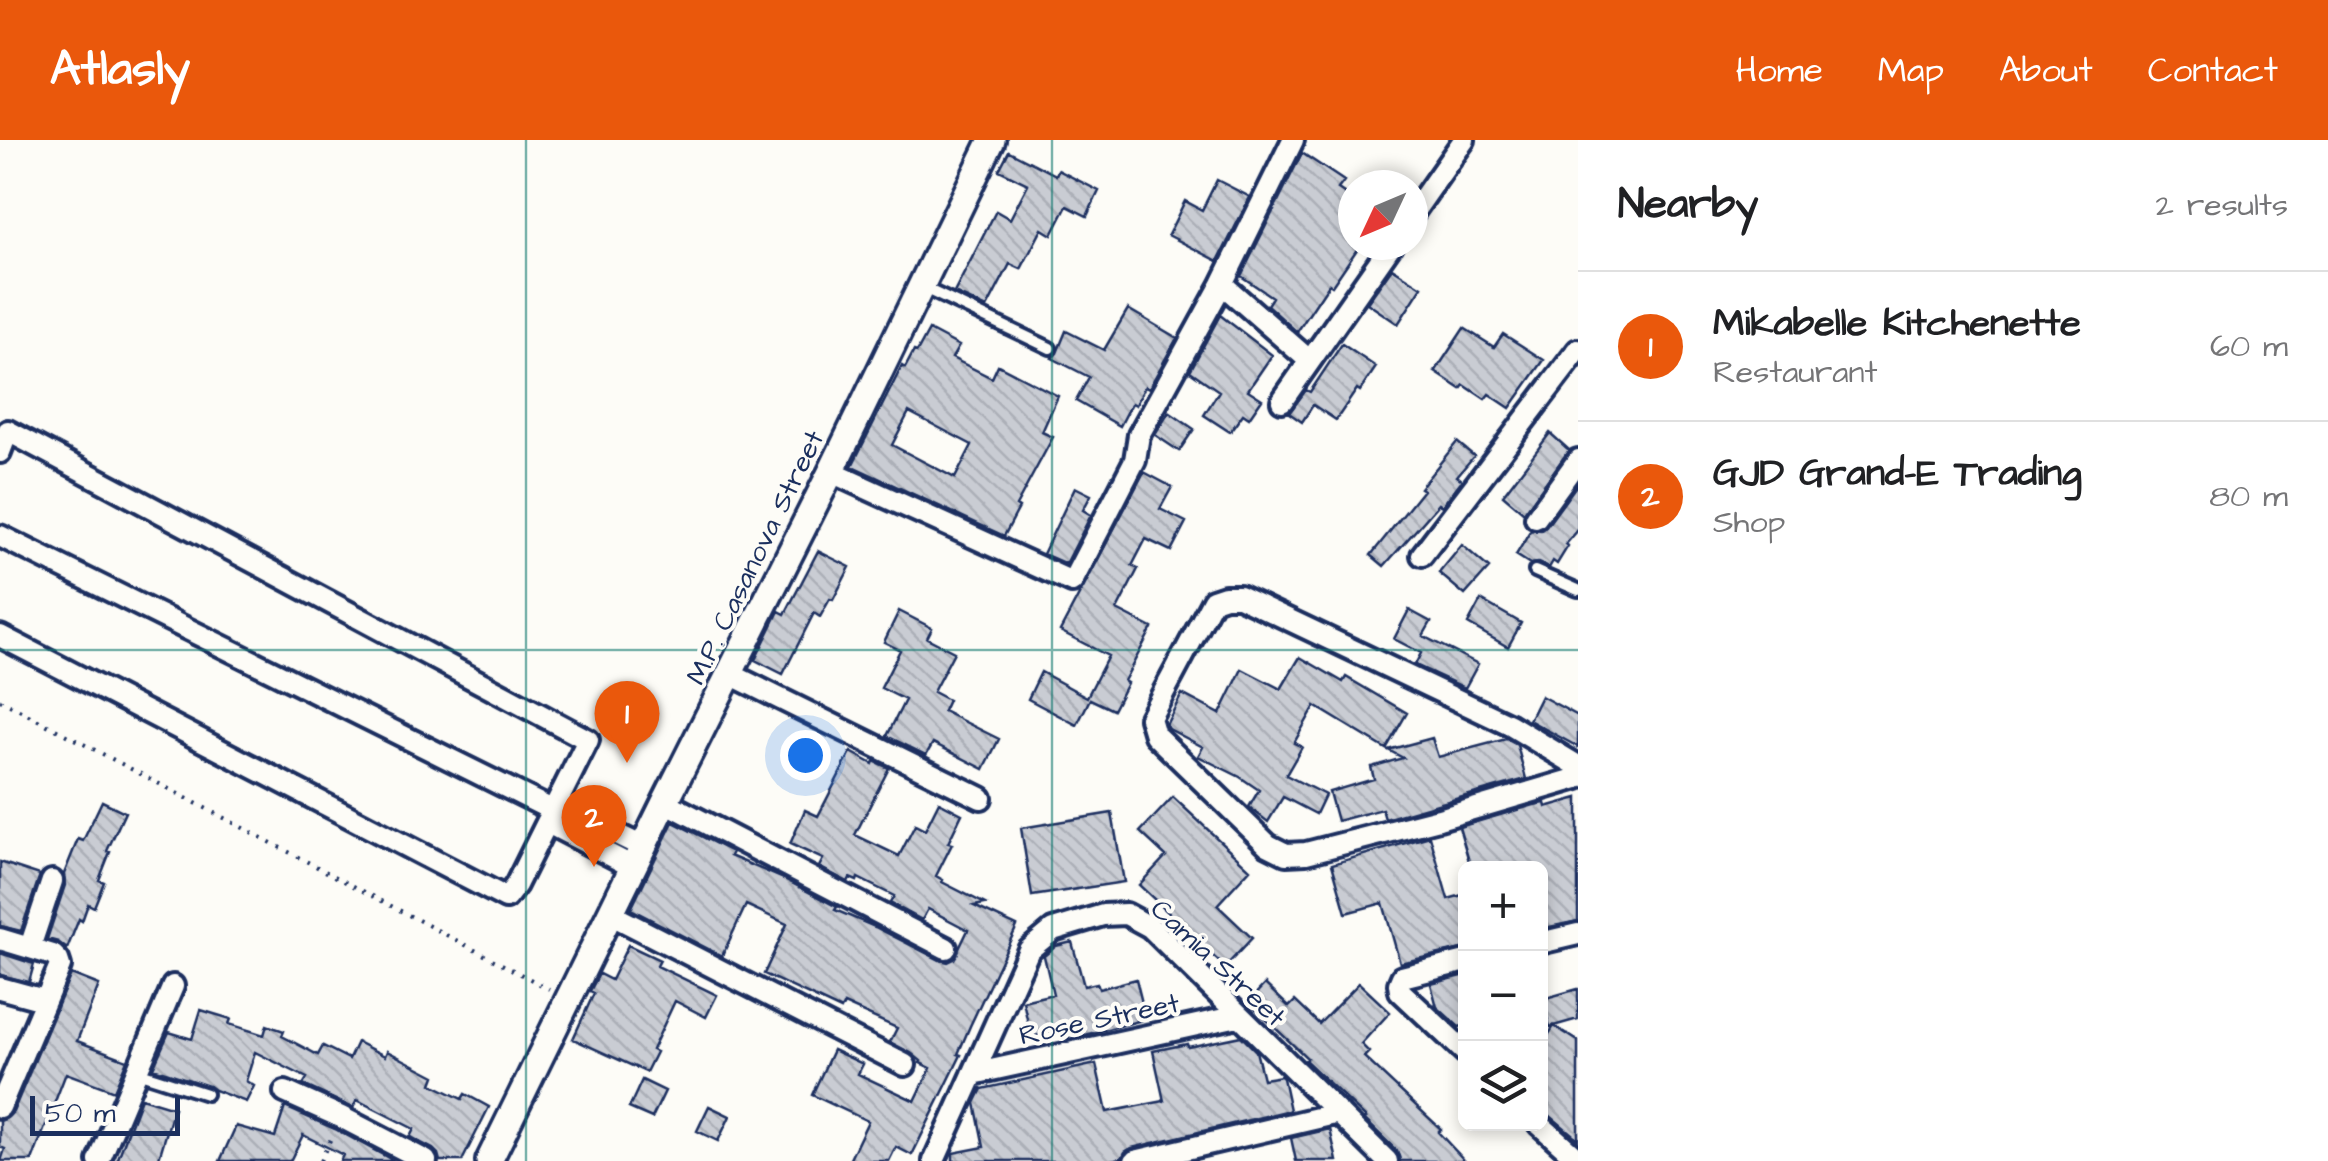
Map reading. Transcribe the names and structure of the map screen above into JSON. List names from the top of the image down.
{
  "streets": {
    "street": ["M.P. Casanova Street", "Camia Street", "Rose Street"]
  },
  "crossings": [
    ["Camia Street", "Rose Street"]
  ],
  "scale_bar": "50 m",
  "north": "bottom left",
  "page": {
    "header": "Atlasly",
    "nav": [
      "Home",
      "Map",
      "About",
      "Contact"
    ],
    "heading": ["Nearby", "2 results"],
    "list": [
      {
        "mark": "1",
        "name": "Mikabelle Kitchenette",
        "note": "Restaurant",
        "value": "60 m"
      },
      {
        "mark": "2",
        "name": "GJD Grand-E Trading",
        "note": "Shop",
        "value": "80 m"
      }
    ],
    "pins": ["1", "2"],
    "map_buttons": ["+", "−"],
    "scale": "50 m"
  }
}
